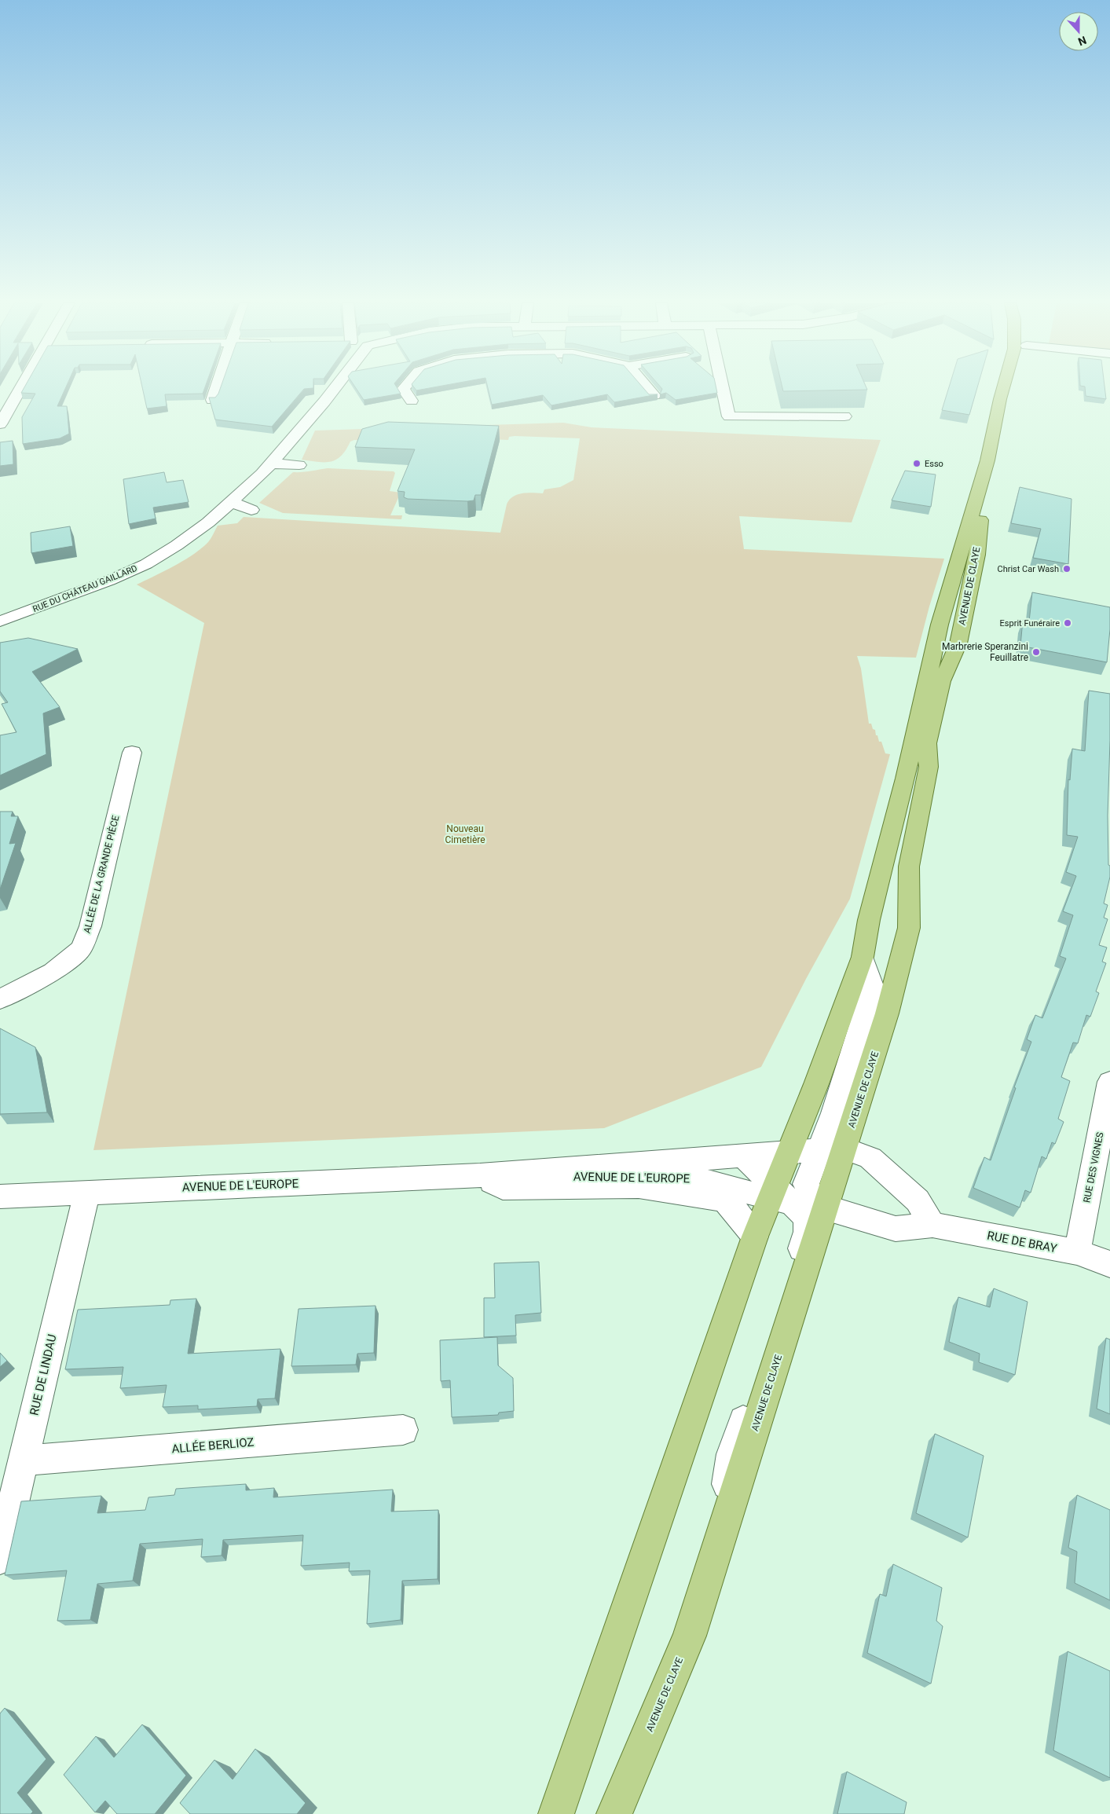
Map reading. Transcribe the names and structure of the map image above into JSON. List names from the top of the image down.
{
  "streets": {
    "main road": ["AVENUE DE CLAYE"],
    "street": [
      "RUE DU CHÂTEAU GAILLARD",
      "ALLÉE DE LA GRANDE PIÈCE",
      "RUE DES VIGNES",
      "AVENUE DE L'EUROPE",
      "RUE DE BRAY",
      "RUE DE LINDAU",
      "ALLÉE BERLIOZ"
    ]
  },
  "crossings": [
    ["AVENUE DE CLAYE", "AVENUE DE L'EUROPE"],
    ["AVENUE DE CLAYE", "RUE DE BRAY"],
    ["RUE DES VIGNES", "RUE DE BRAY"],
    ["AVENUE DE L'EUROPE", "RUE DE BRAY"],
    ["AVENUE DE L'EUROPE", "RUE DE LINDAU"],
    ["RUE DE LINDAU", "ALLÉE BERLIOZ"]
  ],
  "parks": ["Nouveau Cimetière"],
  "places": [
    "Esso",
    "Christ Car Wash",
    "Esprit Funéraire",
    "Marbrerie Speranzini Feuillatre"
  ],
  "north": "bottom"
}
